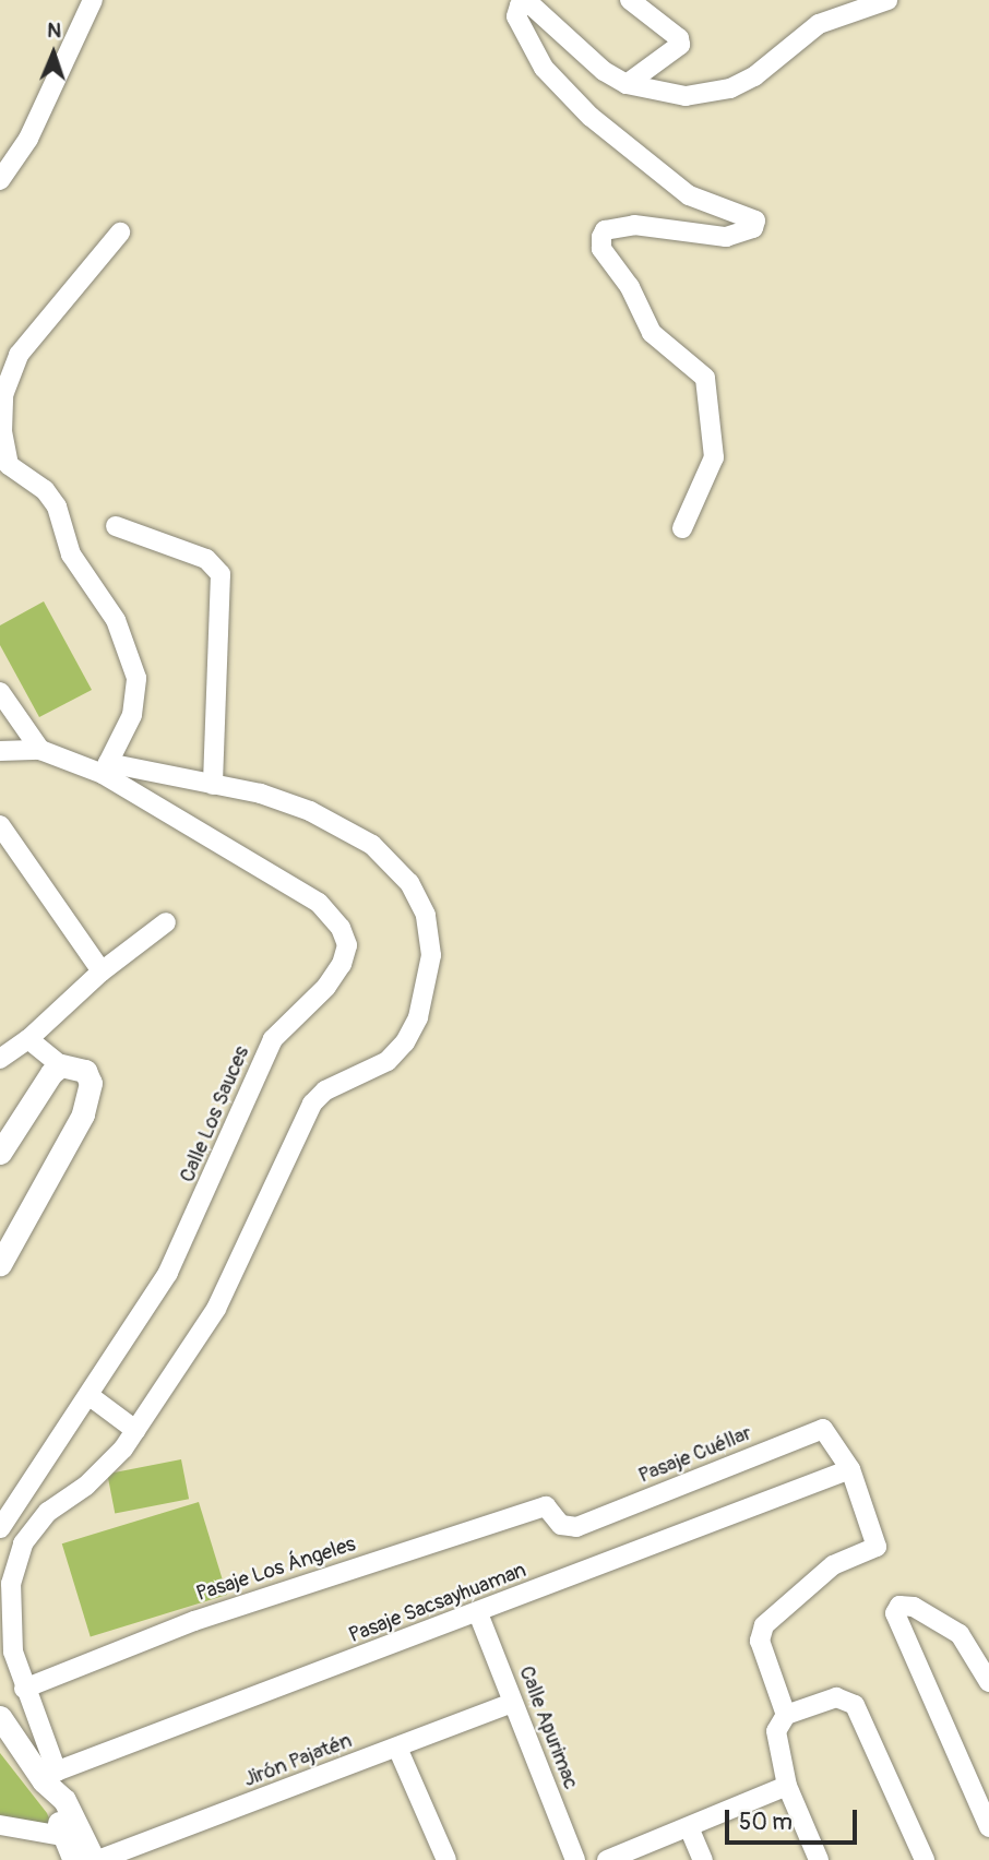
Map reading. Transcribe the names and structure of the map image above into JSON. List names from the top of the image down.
{
  "streets": {
    "street": [
      "Calle Los Sauces",
      "Pasaje Cuéllar",
      "Pasaje Los Ángeles",
      "Pasaje Sacsayhuaman",
      "Calle Apurimac",
      "Jirón Pajatén"
    ]
  },
  "crossings": [
    ["Pasaje Cuéllar", "Pasaje Los Ángeles"],
    ["Pasaje Cuéllar", "Pasaje Sacsayhuaman"],
    ["Pasaje Sacsayhuaman", "Calle Apurimac"],
    ["Calle Apurimac", "Jirón Pajatén"]
  ],
  "scale_bar": "50 m",
  "north": "top"
}
